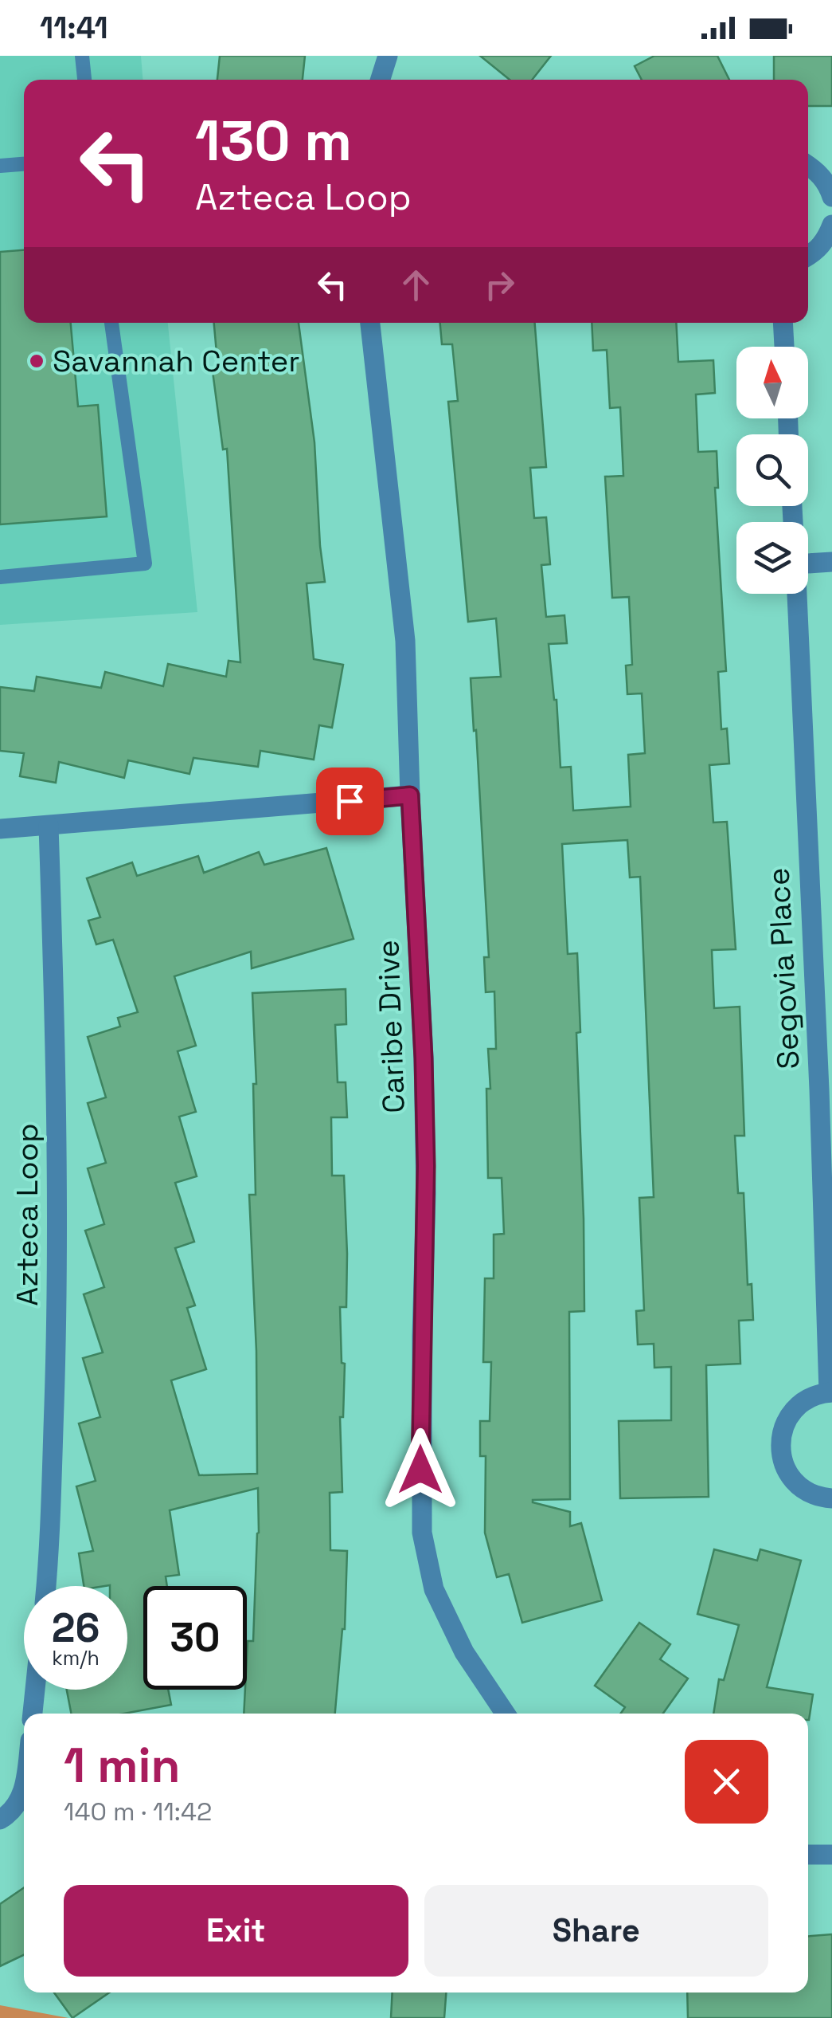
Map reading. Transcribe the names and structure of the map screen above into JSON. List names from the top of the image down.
{
  "streets": {
    "street": ["Segovia Place", "Caribe Drive", "Azteca Loop"]
  },
  "places": ["Savannah Center"],
  "north": "top",
  "page": {
    "status": "11:41",
    "turn": ["130 m", "Azteca Loop"],
    "speed": "26 km/h",
    "limit": "30",
    "heading": ["1 min", "140 m · 11:42"],
    "buttons": ["Exit", "Share"]
  }
}
